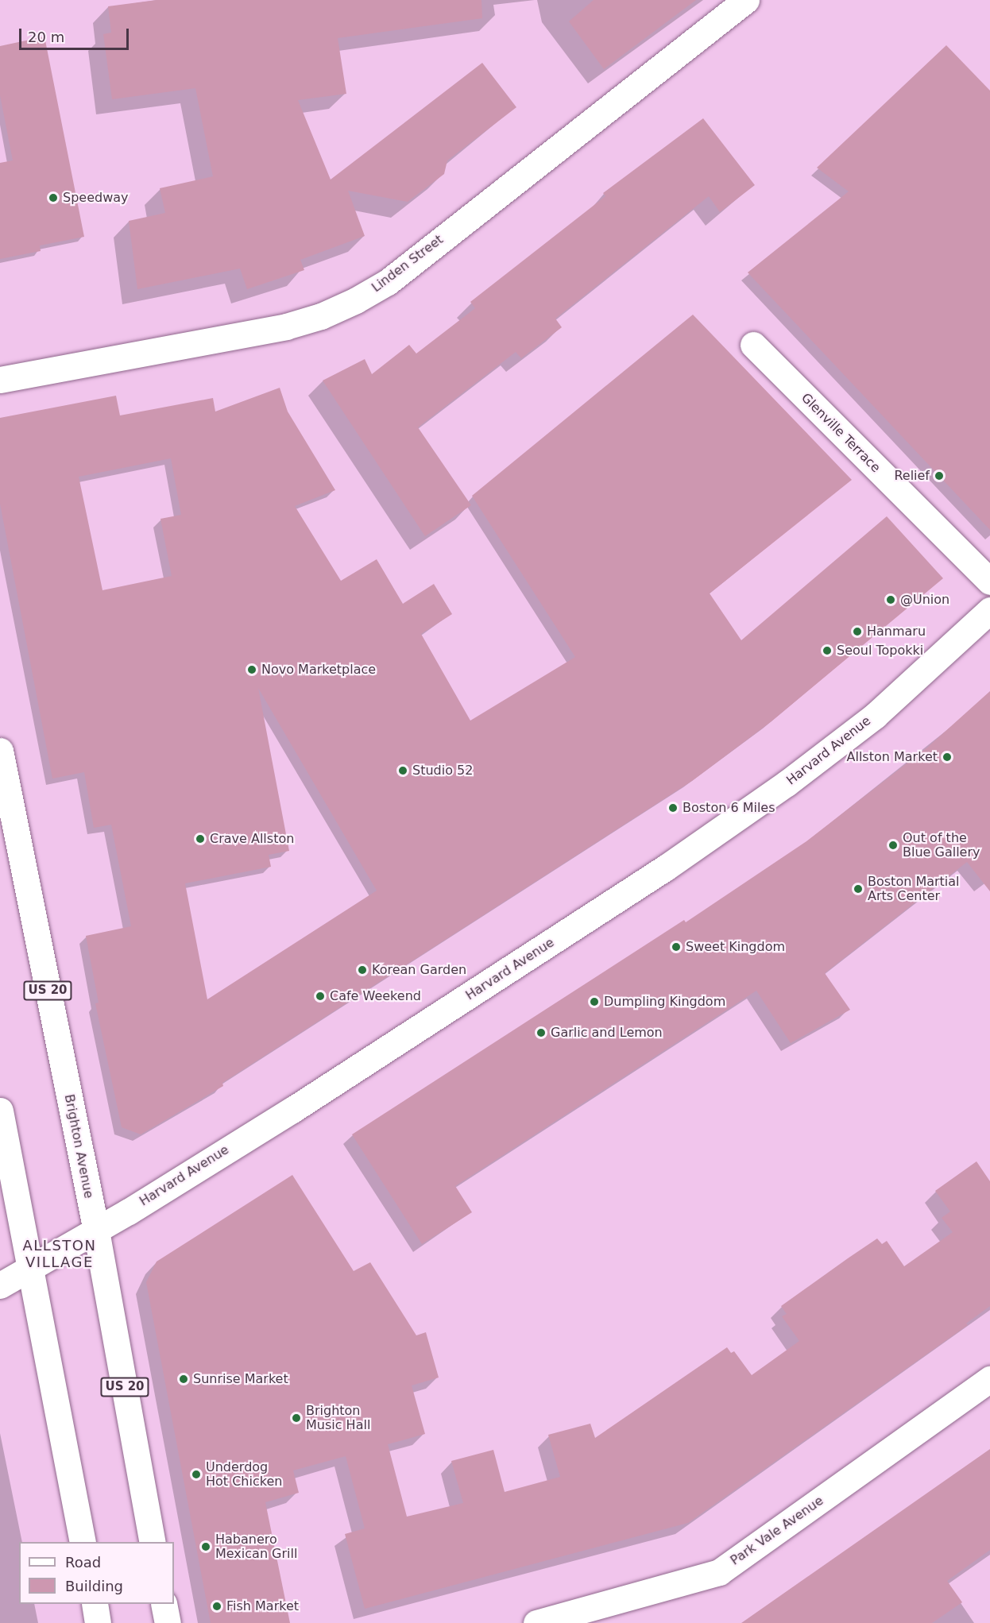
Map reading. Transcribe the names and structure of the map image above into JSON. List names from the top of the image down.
{
  "streets": {
    "main road": [
      "Linden Street",
      "Glenville Terrace",
      "Harvard Avenue",
      "US 20",
      "Brighton Avenue",
      "Park Vale Avenue"
    ]
  },
  "crossings": [
    ["Harvard Avenue", "Brighton Avenue"]
  ],
  "districts": ["ALLSTON VILLAGE"],
  "places": [
    "Speedway",
    "Relief",
    "@Union",
    "Hanmaru",
    "Seoul Topokki",
    "Novo Marketplace",
    "Allston Market",
    "Studio 52",
    "Boston 6 Miles",
    "Crave Allston",
    "Out of the Blue Gallery",
    "Boston Martial Arts Center",
    "Sweet Kingdom",
    "Korean Garden",
    "Cafe Weekend",
    "Dumpling Kingdom",
    "Garlic and Lemon",
    "Sunrise Market",
    "Brighton Music Hall",
    "Underdog Hot Chicken",
    "Habanero Mexican Grill",
    "Fish Market"
  ],
  "legend": ["Road", "Building"],
  "scale_bar": "20 m"
}
